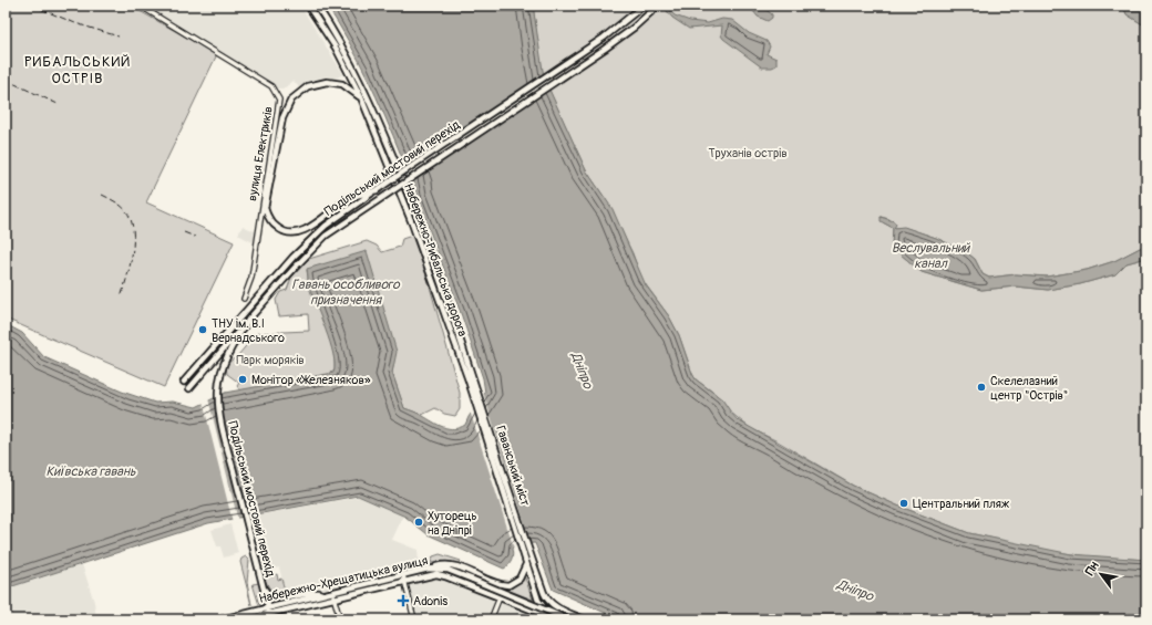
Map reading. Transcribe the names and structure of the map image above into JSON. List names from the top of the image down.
{
  "streets": {
    "main road": [
      "Подільський мостовий перехід",
      "Набережно-Рибальська дорога",
      "Гаванський міст",
      "Набережно-Хрещатицька вулиця"
    ],
    "street": ["вулиця Електриків"]
  },
  "crossings": [
    ["Подільський мостовий перехід", "Набережно-Хрещатицька вулиця"],
    ["Набережно-Рибальська дорога", "Гаванський міст"],
    ["Гаванський міст", "Набережно-Хрещатицька вулиця"]
  ],
  "districts": ["РИБАЛЬСЬКИЙ ОСТРІВ"],
  "water": [
    "Веслувальний канал",
    "Гавань особливого призначення",
    "Дніпро",
    "Київська гавань"
  ],
  "parks": ["Труханів острів", "Парк моряків"],
  "places": {
    "other": [
      "ТНУ ім. В.І Вернадського",
      "Монітор «Железняков»",
      "Скелелазний центр \"Острів\"",
      "Центральний пляж",
      "Хуторець на Дніпрі"
    ],
    "health": ["Adonis"]
  },
  "north": "top left"
}
